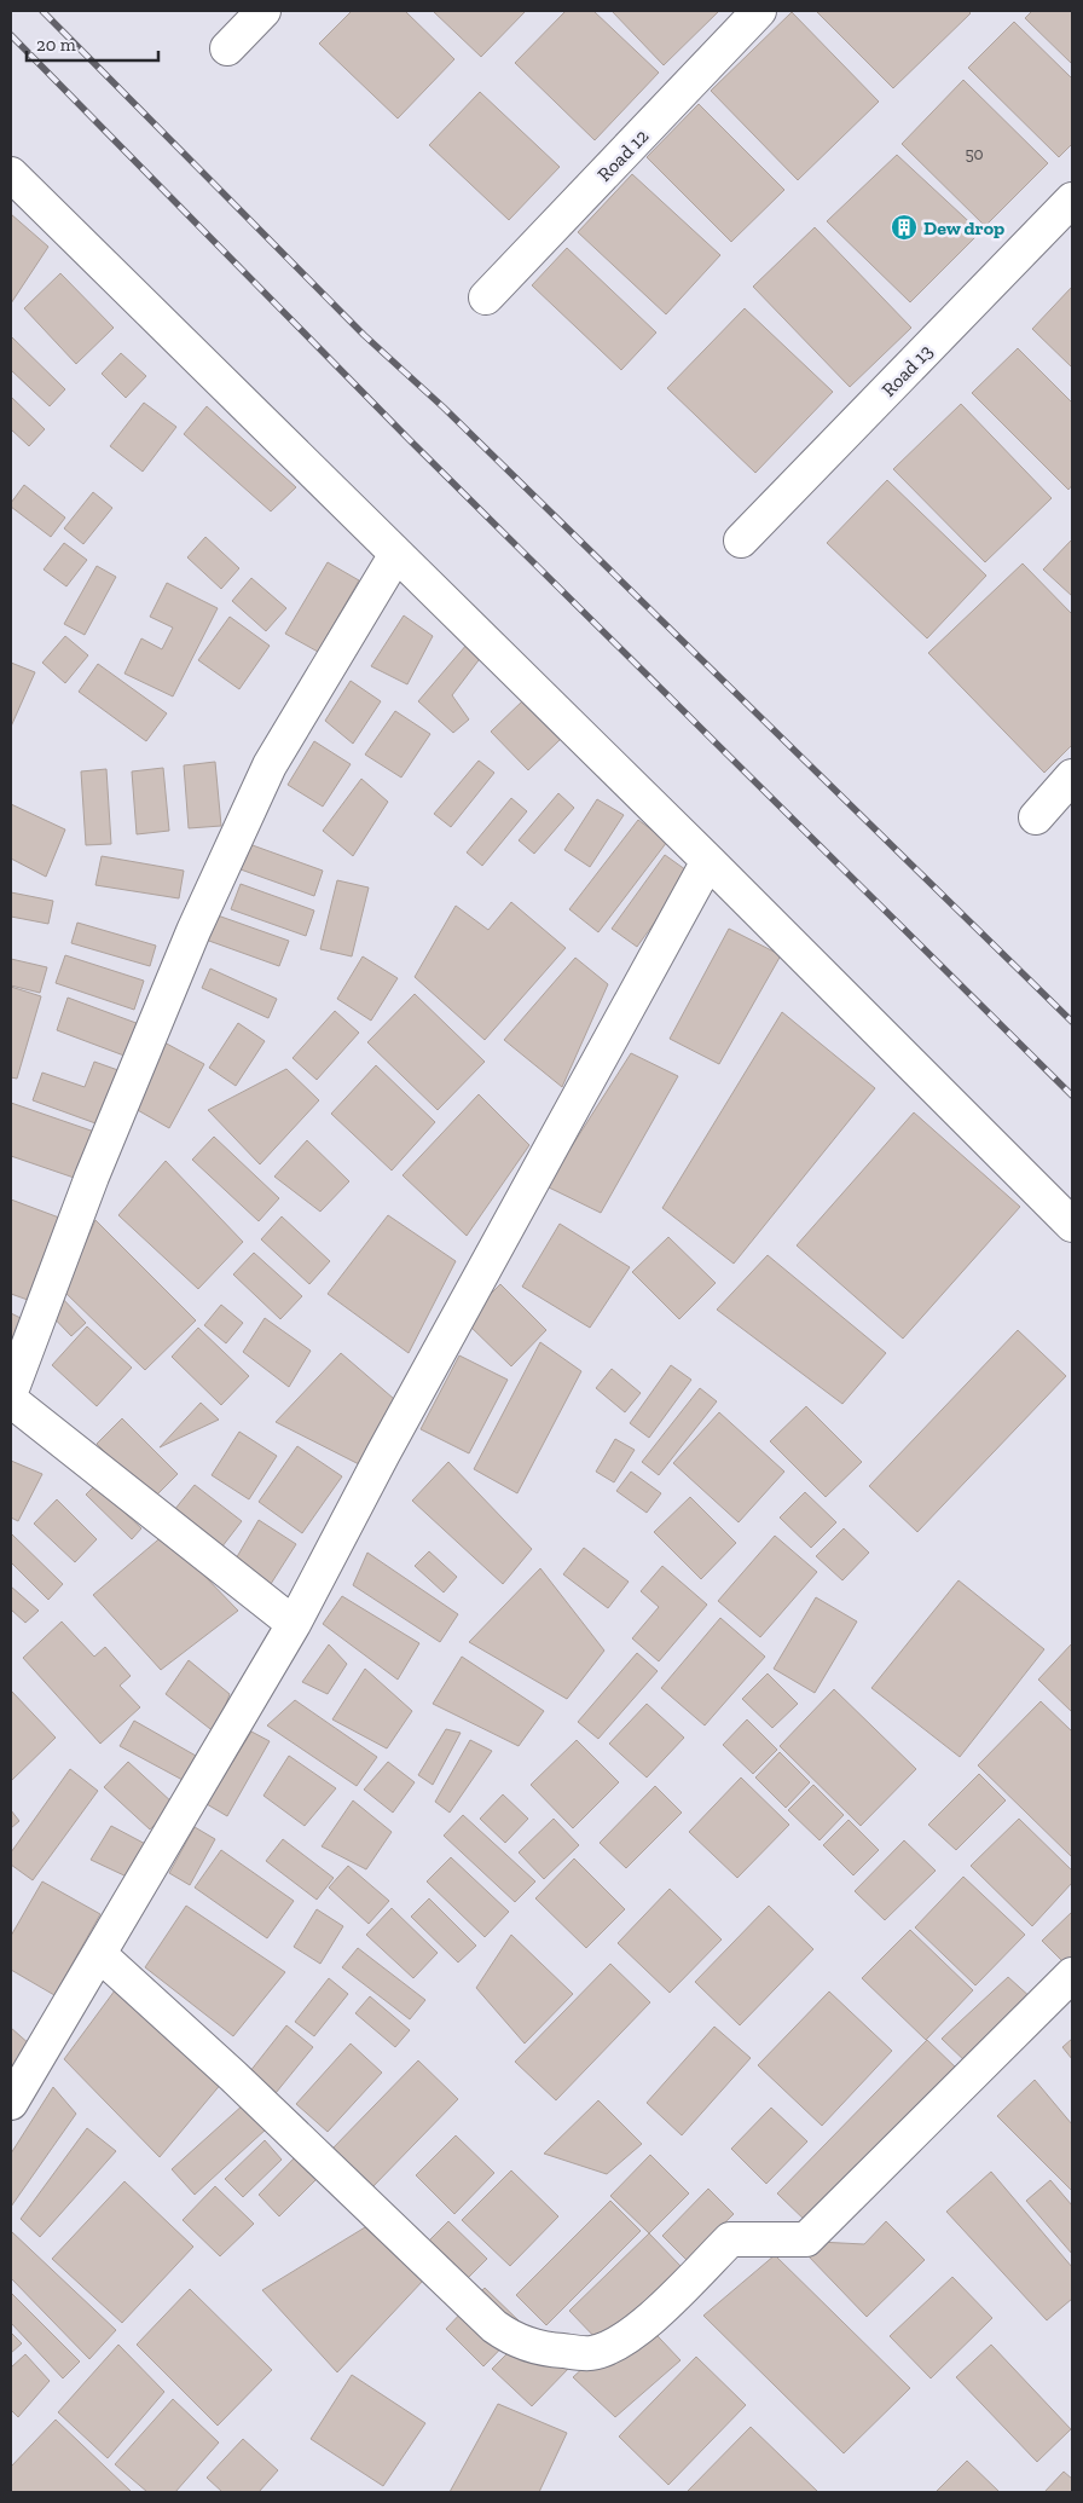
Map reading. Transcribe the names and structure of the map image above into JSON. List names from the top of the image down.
{
  "streets": {
    "street": ["Road 12", "Road 13"]
  },
  "places": {
    "building": ["Dew drop"]
  },
  "house_numbers": ["50"],
  "scale_bar": "20 m"
}
